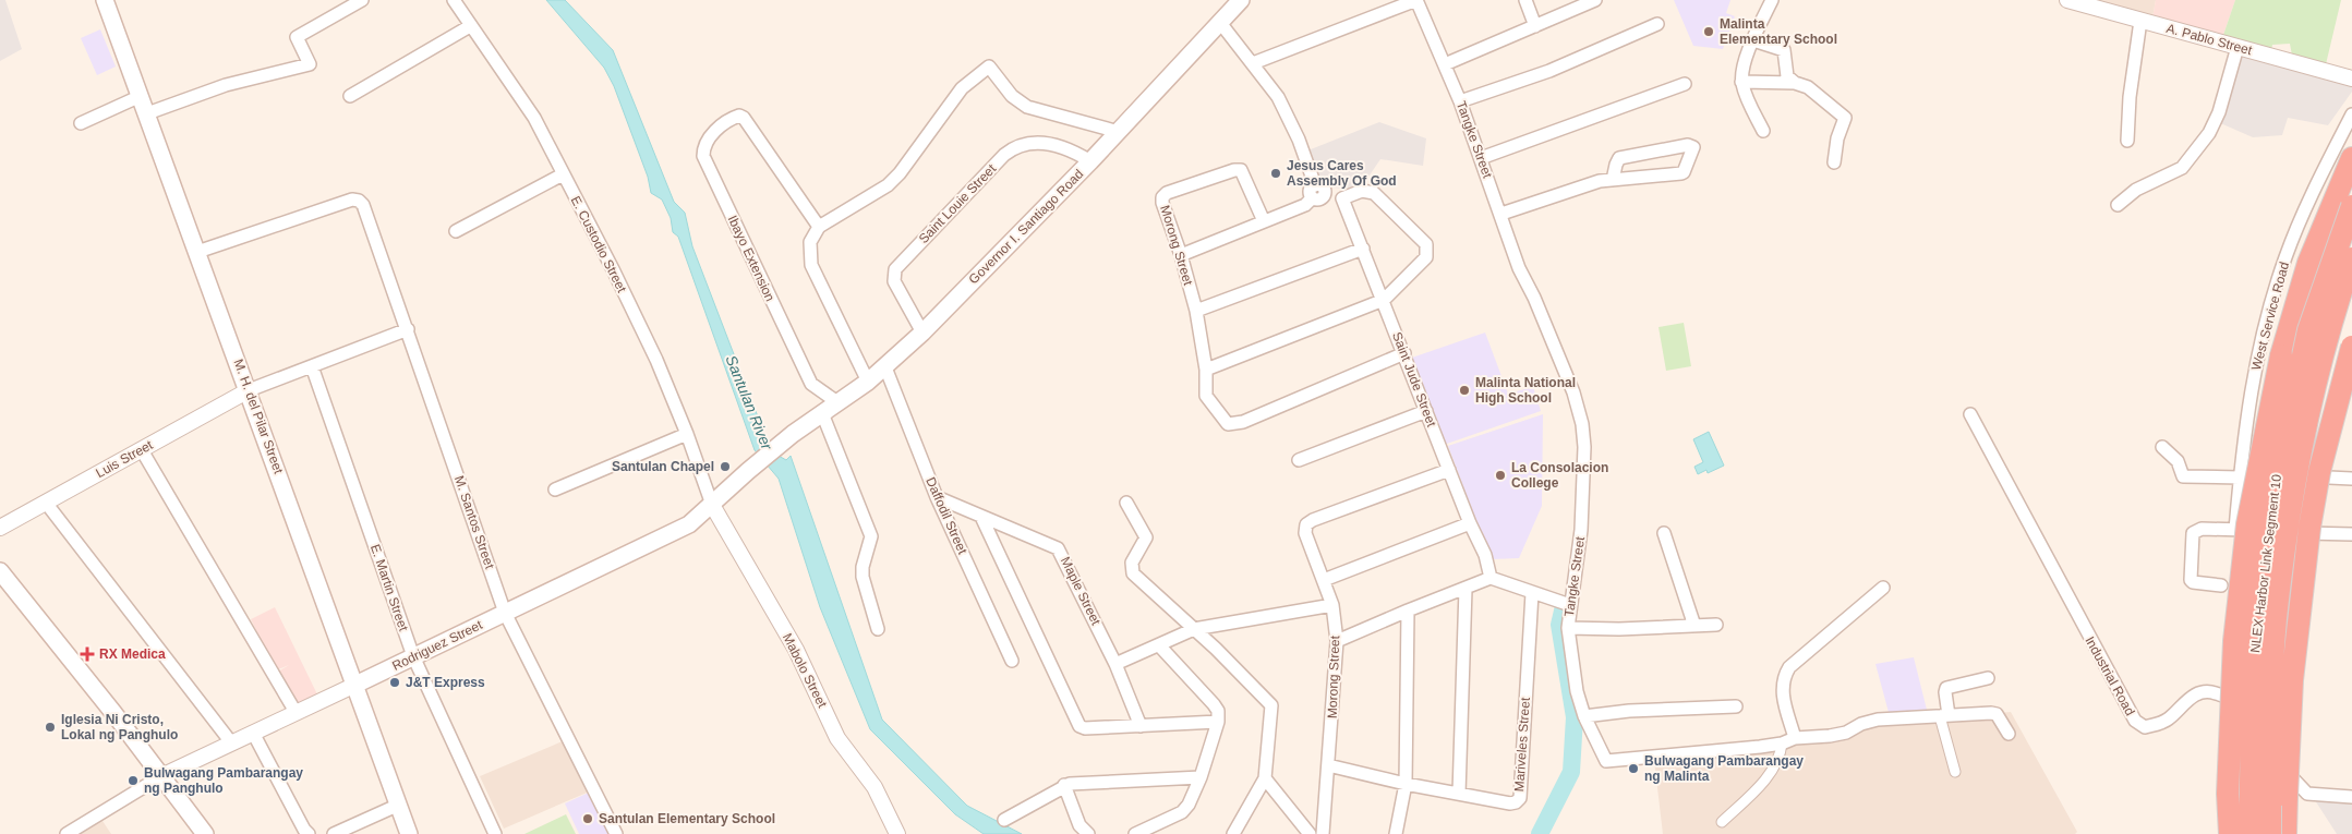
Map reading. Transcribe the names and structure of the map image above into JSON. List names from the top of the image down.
{
  "streets": {
    "highway": ["NLEX Harbor Link Segment 10"],
    "main road": ["Governor I. Santiago Road", "M. H. del Pilar Street", "Rodriguez Street"],
    "street": [
      "A. Pablo Street",
      "Tangke Street",
      "Saint Louie Street",
      "E. Custodio Street",
      "Morong Street",
      "Ibayo Extension",
      "West Service Road",
      "Saint Jude Street",
      "Luis Street",
      "Daffodil Street",
      "M. Santos Street",
      "E. Martin Street",
      "Maple Street",
      "Mabolo Street",
      "Industrial Road",
      "Mariveles Street"
    ]
  },
  "crossings": [
    ["Saint Louie Street", "Governor I. Santiago Road"],
    ["Governor I. Santiago Road", "Ibayo Extension"],
    ["Governor I. Santiago Road", "Daffodil Street"],
    ["Governor I. Santiago Road", "Rodriguez Street"],
    ["E. Custodio Street", "Rodriguez Street"],
    ["E. Custodio Street", "Mabolo Street"],
    ["Morong Street", "Saint Jude Street"],
    ["Morong Street", "Mariveles Street"],
    ["M. H. del Pilar Street", "Luis Street"],
    ["M. H. del Pilar Street", "M. Santos Street"],
    ["M. H. del Pilar Street", "Rodriguez Street"],
    ["Daffodil Street", "Maple Street"],
    ["M. Santos Street", "Rodriguez Street"],
    ["E. Martin Street", "Rodriguez Street"],
    ["Rodriguez Street", "Mabolo Street"]
  ],
  "water": ["Santulan River"],
  "places": {
    "other": [
      "Malinta Elementary School",
      "Jesus Cares Assembly Of God",
      "Malinta National High School",
      "Santulan Chapel",
      "La Consolacion College",
      "J&T Express",
      "Iglesia Ni Cristo, Lokal ng Panghulo",
      "Bulwagang Pambarangay ng Malinta",
      "Bulwagang Pambarangay ng Panghulo",
      "Santulan Elementary School"
    ],
    "health": ["RX Medica"]
  }
}
